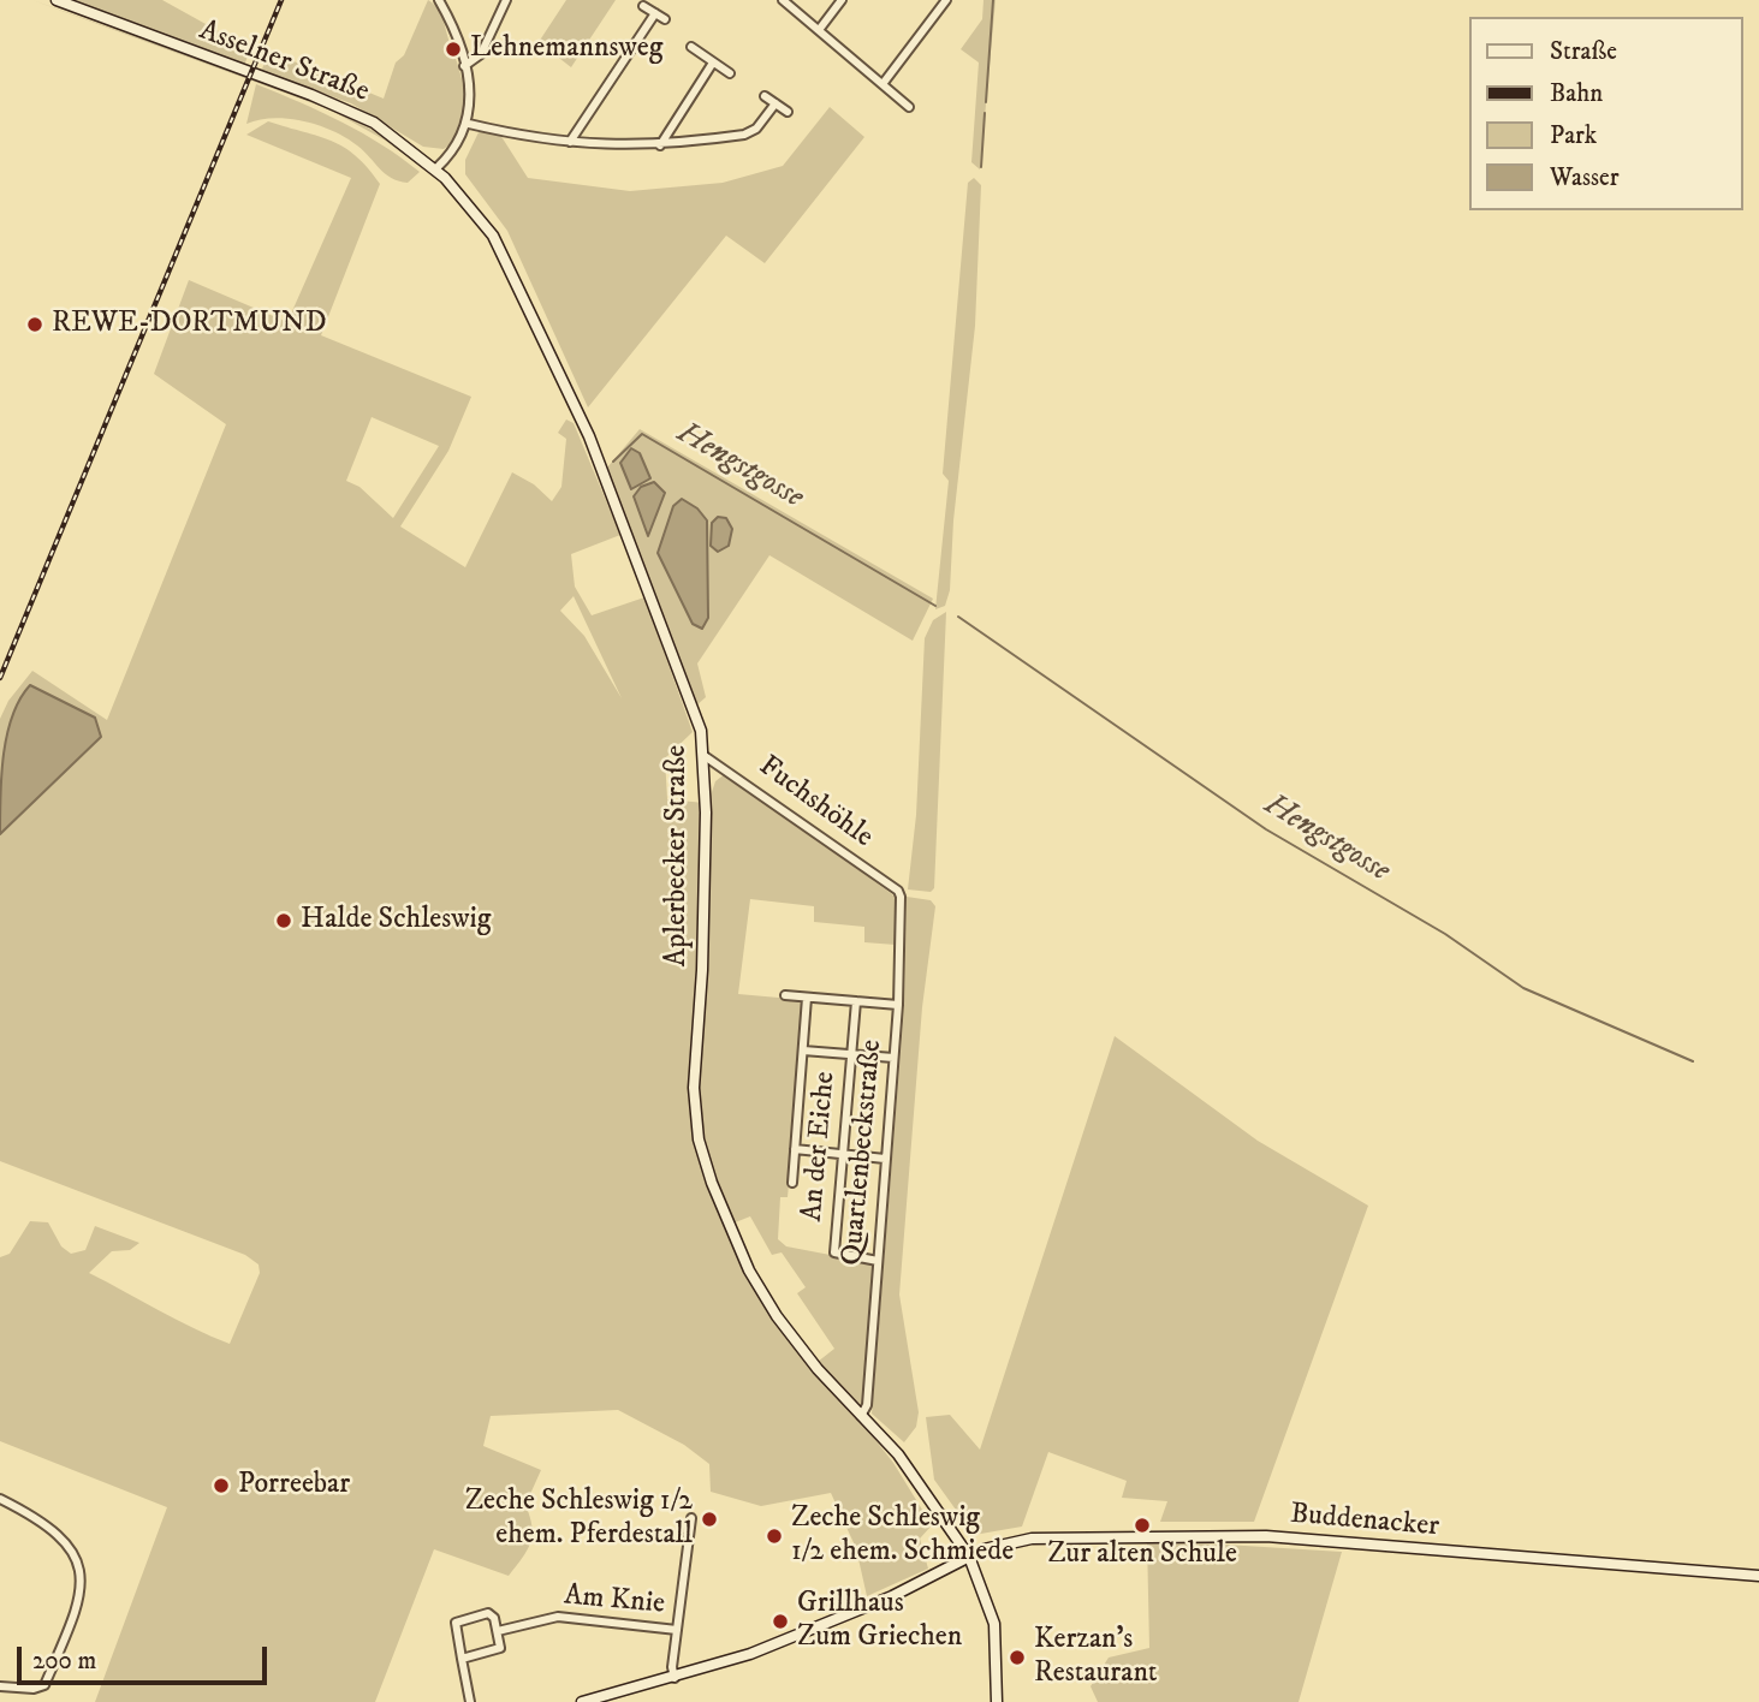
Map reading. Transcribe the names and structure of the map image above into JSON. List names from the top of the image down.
{
  "streets": {
    "main road": ["Asselner Straße", "Aplerbecker Straße", "Buddenacker"],
    "street": [
      "Fuchshöhle",
      "An der Eiche",
      "Quartlenbeckstraße",
      "Am Knie"
    ]
  },
  "crossings": [
    ["Asselner Straße", "Aplerbecker Straße"],
    ["Fuchshöhle", "Aplerbecker Straße"],
    ["Fuchshöhle", "Quartlenbeckstraße"],
    ["Aplerbecker Straße", "Quartlenbeckstraße"],
    ["Aplerbecker Straße", "Buddenacker"],
    ["An der Eiche", "Quartlenbeckstraße"]
  ],
  "water": ["Hengstgosse"],
  "places": [
    "Lehnemannsweg",
    "REWE-DORTMUND",
    "Halde Schleswig",
    "Porreebar",
    "Zeche Schleswig 1/2 ehem. Pferdestall",
    "Zur alten Schule",
    "Zeche Schleswig 1/2 ehem. Schmiede",
    "Grillhaus Zum Griechen",
    "Kerzan's Restaurant"
  ],
  "legend": [
    "Straße",
    "Bahn",
    "Park",
    "Wasser"
  ],
  "scale_bar": "200 m"
}
